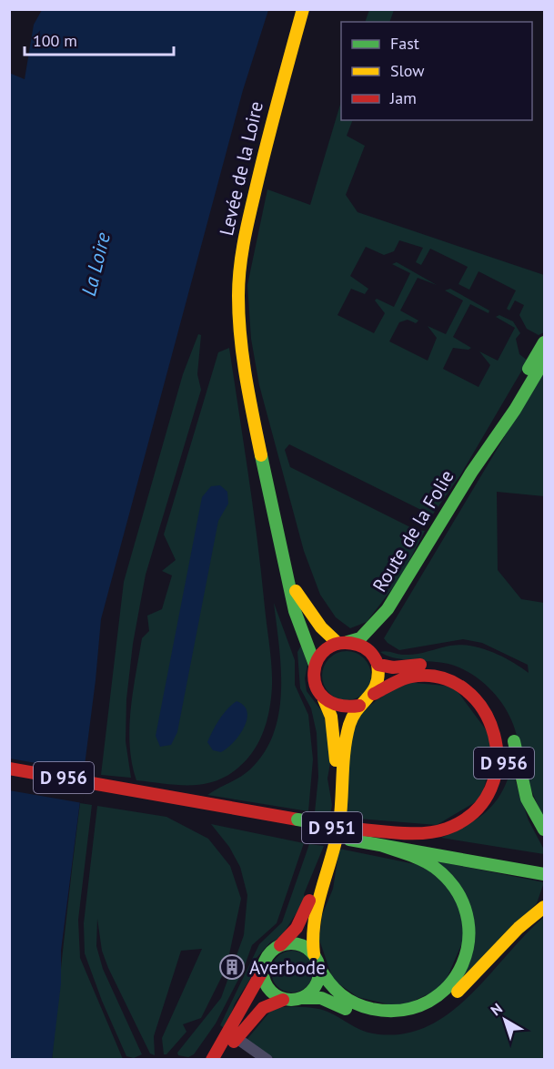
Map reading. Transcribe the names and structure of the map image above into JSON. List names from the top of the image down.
{
  "streets": {
    "main road": [
      "Levée de la Loire",
      "Route de la Folie",
      "D 956",
      "D 951"
    ]
  },
  "crossings": [
    ["Levée de la Loire", "D 951"],
    ["Route de la Folie", "D 956"],
    ["Route de la Folie", "D 951"],
    ["D 956", "D 951"]
  ],
  "water": ["La Loire"],
  "places": {
    "building": ["Averbode"]
  },
  "legend": ["Fast", "Slow", "Jam"],
  "scale_bar": "100 m",
  "north": "top left"
}
